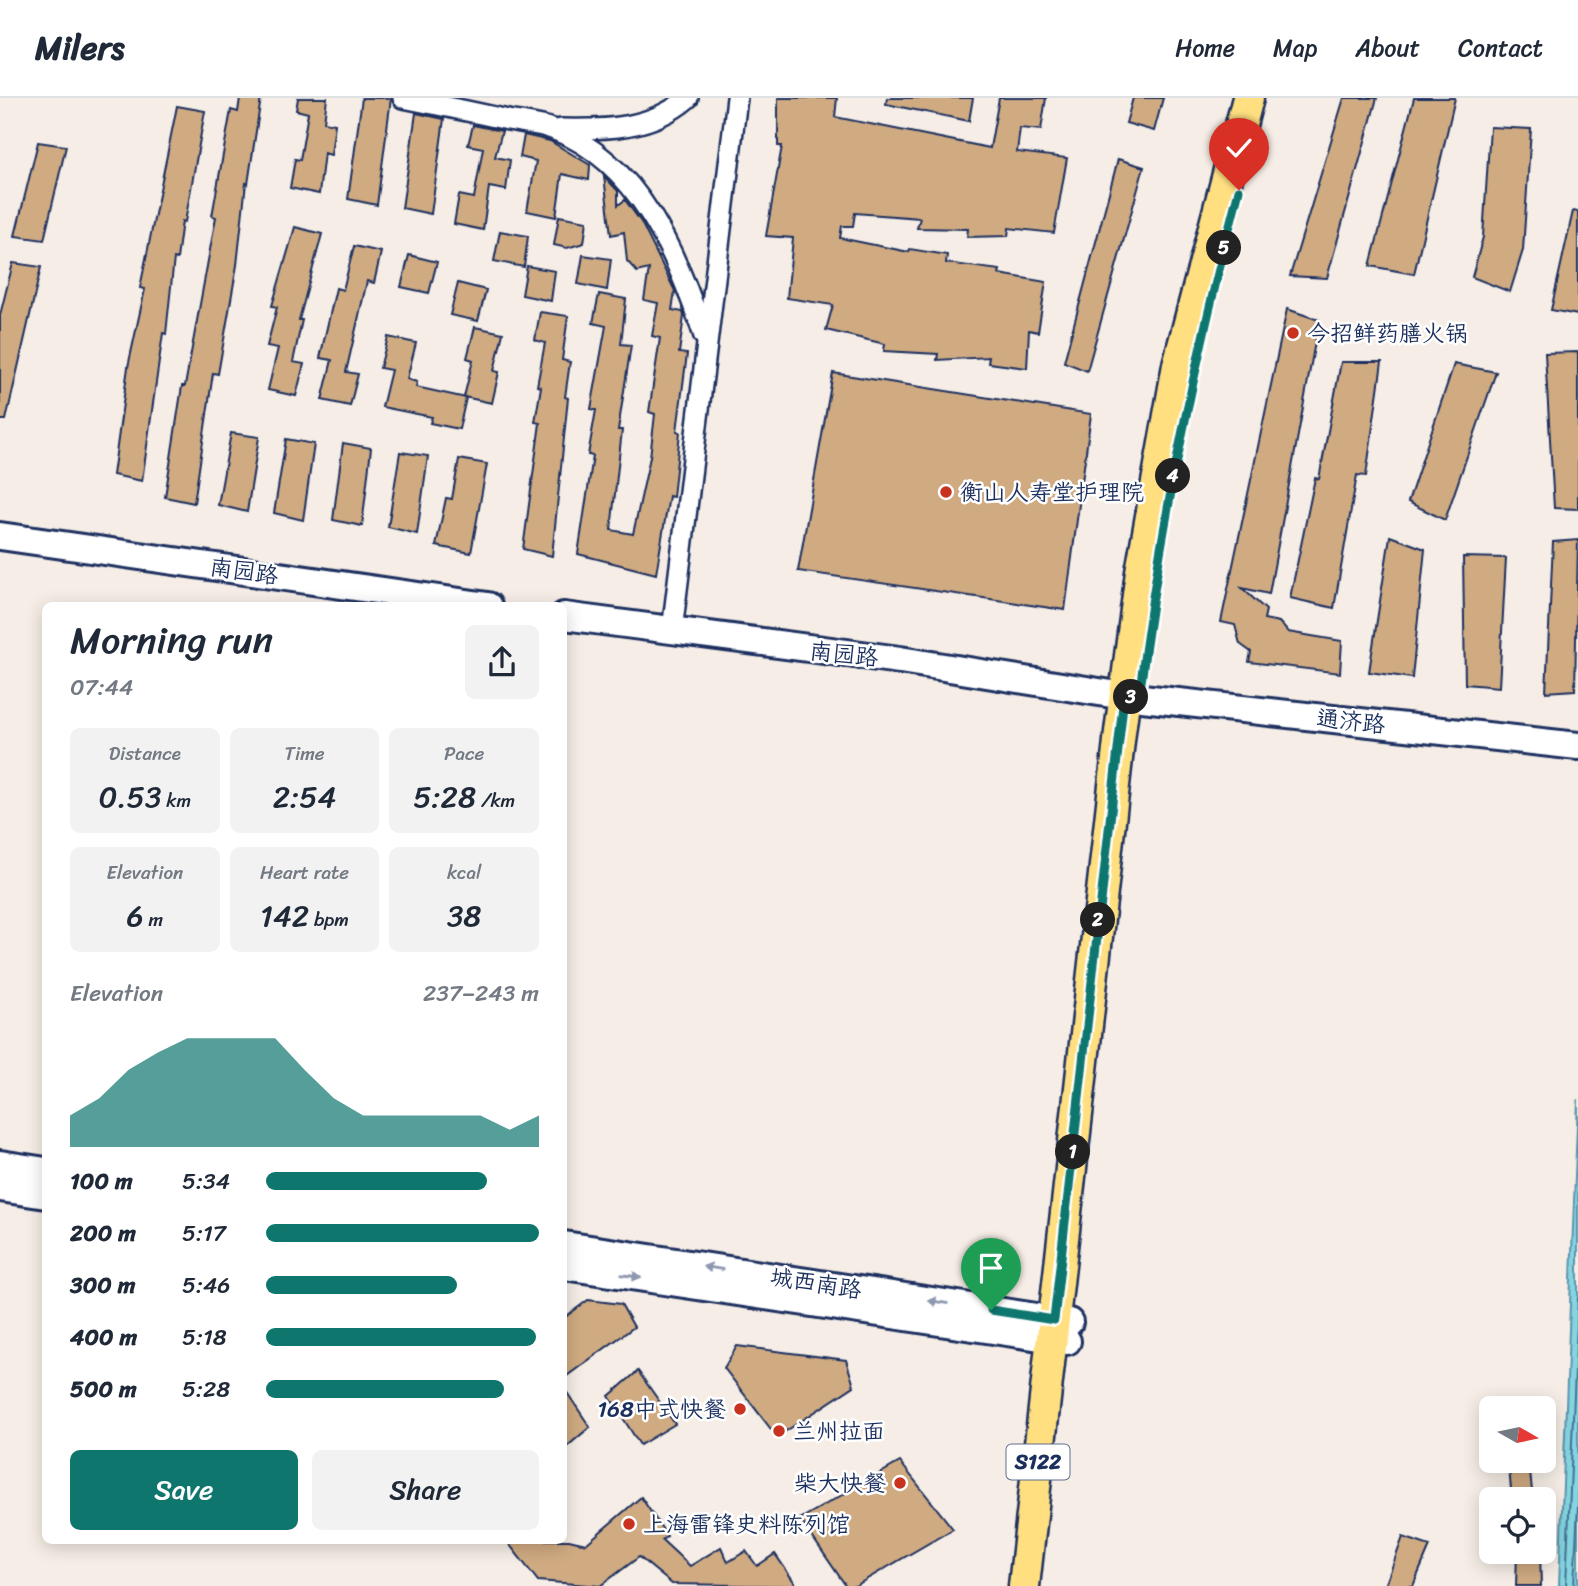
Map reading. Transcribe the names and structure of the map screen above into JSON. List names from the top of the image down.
{
  "streets": {
    "main road": ["S122"],
    "street": ["南园路", "通济路", "城西南路"]
  },
  "crossings": [
    ["南园路", "通济路"],
    ["南园路", "S122"],
    ["通济路", "S122"],
    ["城西南路", "S122"]
  ],
  "places": [
    "今招鲜药膳火锅",
    "衡山人寿堂护理院",
    "168中式快餐",
    "兰州拉面",
    "柴大快餐",
    "上海雷锋史料陈列馆"
  ],
  "north": "right",
  "page": {
    "header": "Milers",
    "nav": [
      "Home",
      "Map",
      "About",
      "Contact"
    ],
    "pins": [
      "5",
      "4",
      "3",
      "2",
      "1"
    ],
    "heading": ["Morning run", "07:44"],
    "stats": [
      ["Distance", "0.53 km"],
      ["Time", "2:54"],
      ["Pace", "5:28 /km"],
      ["Elevation", "6 m"],
      ["Heart rate", "142 bpm"],
      ["kcal", "38"]
    ],
    "chart": ["Elevation", "237–243 m"],
    "list": [
      {
        "name": "100 m",
        "note": "5:34"
      },
      {
        "name": "200 m",
        "note": "5:17"
      },
      {
        "name": "300 m",
        "note": "5:46"
      },
      {
        "name": "400 m",
        "note": "5:18"
      },
      {
        "name": "500 m",
        "note": "5:28"
      }
    ],
    "buttons": ["Save", "Share"]
  }
}
